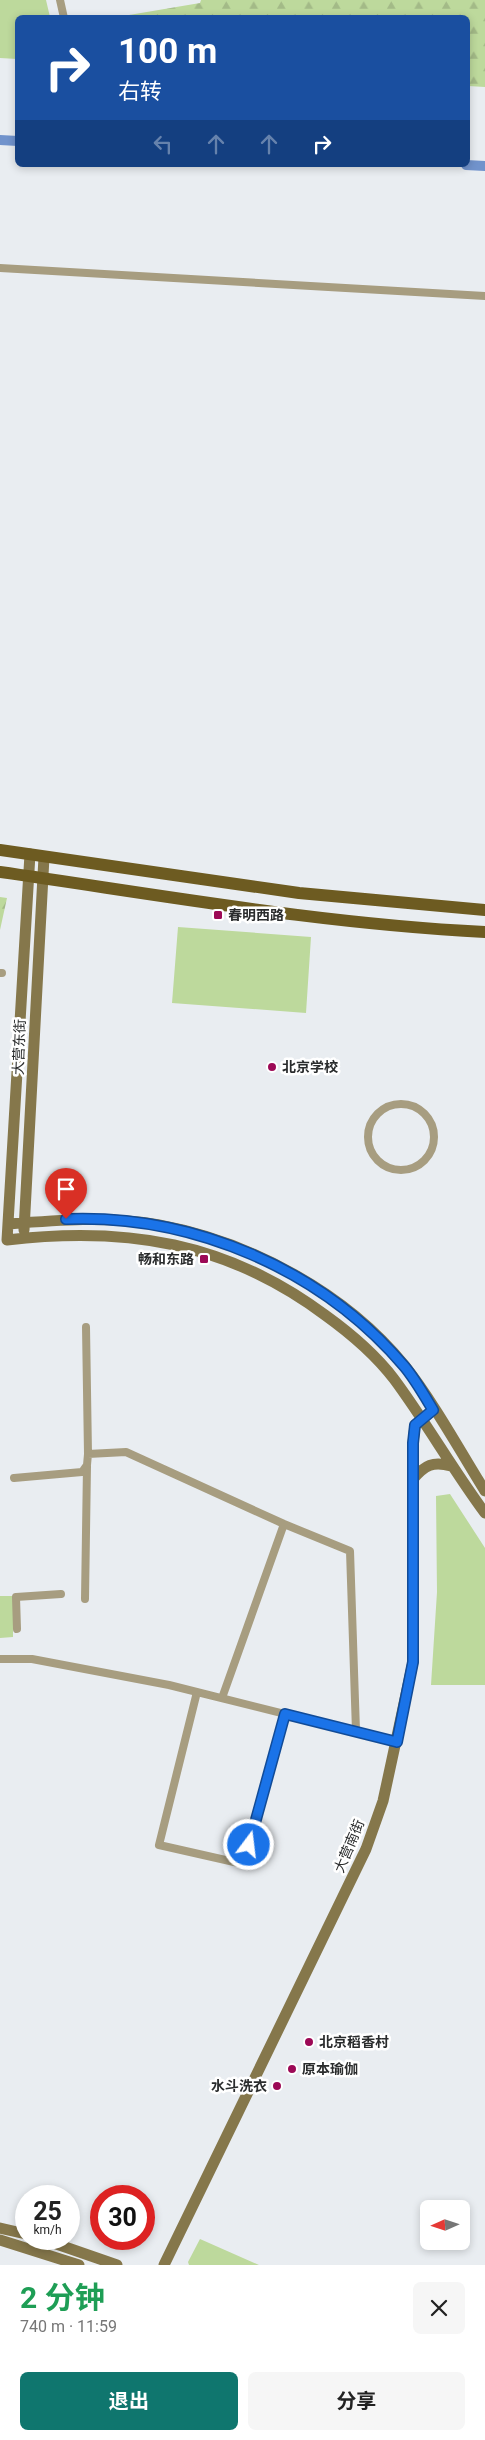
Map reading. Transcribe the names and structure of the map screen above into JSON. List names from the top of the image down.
{
  "streets": {
    "main road": ["大营东街", "大营南街"]
  },
  "places": {
    "transit": ["春明西路", "畅和东路"],
    "other": [
      "北京学校",
      "北京稻香村",
      "原本瑜伽",
      "水斗洗衣"
    ]
  },
  "north": "left",
  "page": {
    "turn": ["100 m", "右转"],
    "speed": "25 km/h",
    "limit": "30",
    "heading": ["2 分钟", "740 m · 11:59"],
    "buttons": ["退出", "分享"]
  }
}
